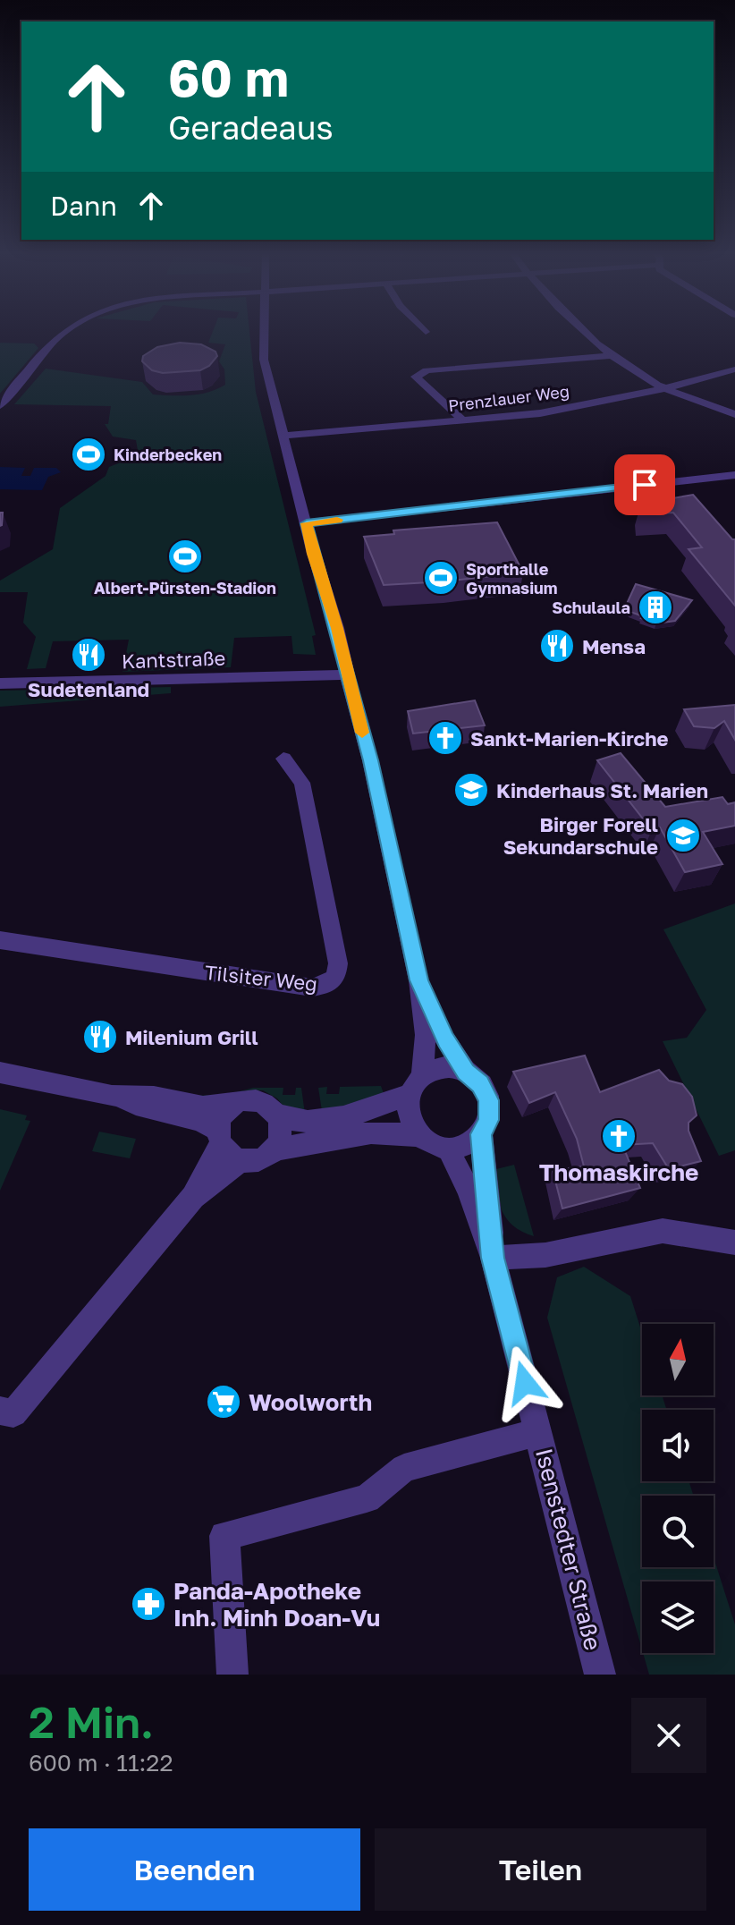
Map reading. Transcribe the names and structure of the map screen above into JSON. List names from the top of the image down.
{
  "streets": {
    "street": [
      "Prenzlauer Weg",
      "Kantstraße",
      "Tilsiter Weg",
      "Isenstedter Straße"
    ]
  },
  "places": {
    "sports": ["Kinderbecken", "Albert-Pürsten-Stadion", "Sporthalle Gymnasium"],
    "building": ["Schulaula"],
    "restaurant": ["Mensa", "Sudetenland", "Milenium Grill"],
    "church": ["Sankt-Marien-Kirche", "Thomaskirche"],
    "school or university": ["Kinderhaus St. Marien", "Birger Forell Sekundarschule"],
    "supermarket": ["Woolworth"],
    "pharmacy": ["Panda-Apotheke Inh. Minh Doan-Vu"]
  },
  "north": "top",
  "page": {
    "turn": ["60 m", "Geradeaus"],
    "then": "Dann",
    "heading": ["2 Min.", "600 m · 11:22"],
    "buttons": ["Beenden", "Teilen"]
  }
}
